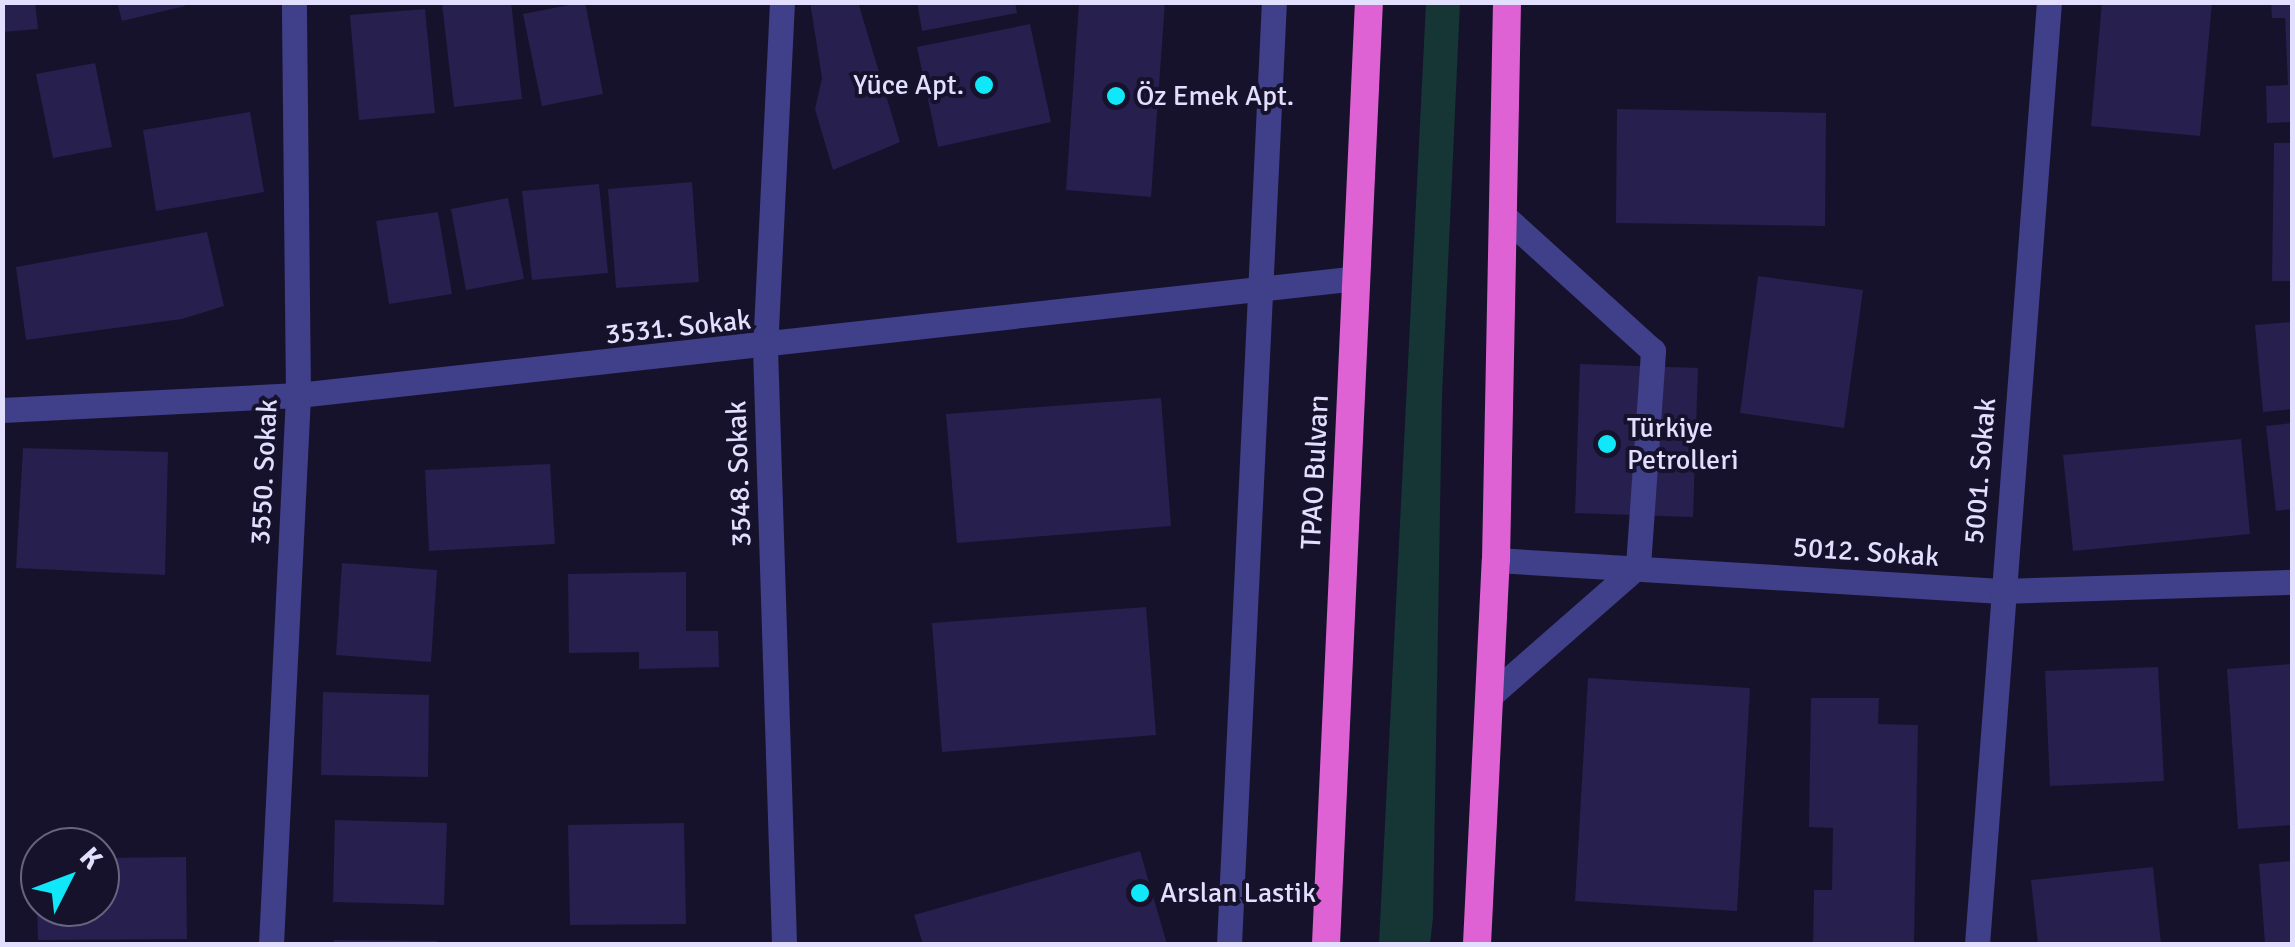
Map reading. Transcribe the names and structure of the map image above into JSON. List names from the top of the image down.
{
  "streets": {
    "highway": ["TPAO Bulvarı"],
    "street": [
      "3531. Sokak",
      "5001. Sokak",
      "3550. Sokak",
      "3548. Sokak",
      "5012. Sokak"
    ]
  },
  "crossings": [
    ["3531. Sokak", "3550. Sokak"],
    ["3531. Sokak", "TPAO Bulvarı"],
    ["3531. Sokak", "3548. Sokak"],
    ["5001. Sokak", "5012. Sokak"]
  ],
  "places": [
    "Yüce Apt.",
    "Öz Emek Apt.",
    "Türkiye Petrolleri",
    "Arslan Lastik"
  ],
  "north": "top right"
}
